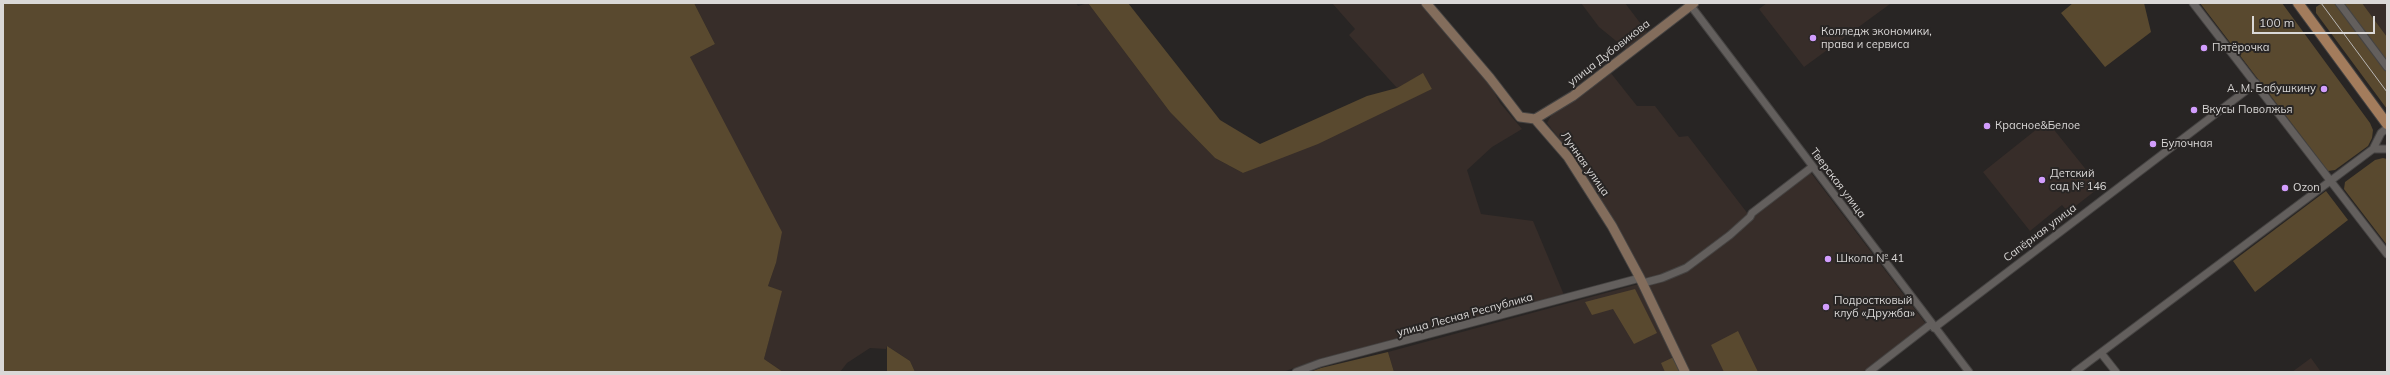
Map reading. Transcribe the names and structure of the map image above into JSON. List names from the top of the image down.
{
  "streets": {
    "street": [
      "улица Дубовикова",
      "Лунная улица",
      "Тверская улица",
      "Сапёрная улица",
      "улица Лесная Республика"
    ]
  },
  "crossings": [
    ["улица Дубовикова", "Лунная улица"],
    ["улица Дубовикова", "Тверская улица"],
    ["Лунная улица", "улица Лесная Республика"],
    ["Тверская улица", "Сапёрная улица"],
    ["Тверская улица", "улица Лесная Республика"]
  ],
  "places": [
    "Колледж экономики, права и сервиса",
    "Пятёрочка",
    "А. М. Бабушкину",
    "Вкусы Поволжья",
    "Красное&Белое",
    "Булочная",
    "Детский сад № 146",
    "Ozon",
    "Школа № 41",
    "Подростковый клуб «Дружба»"
  ],
  "scale_bar": "100 m"
}
